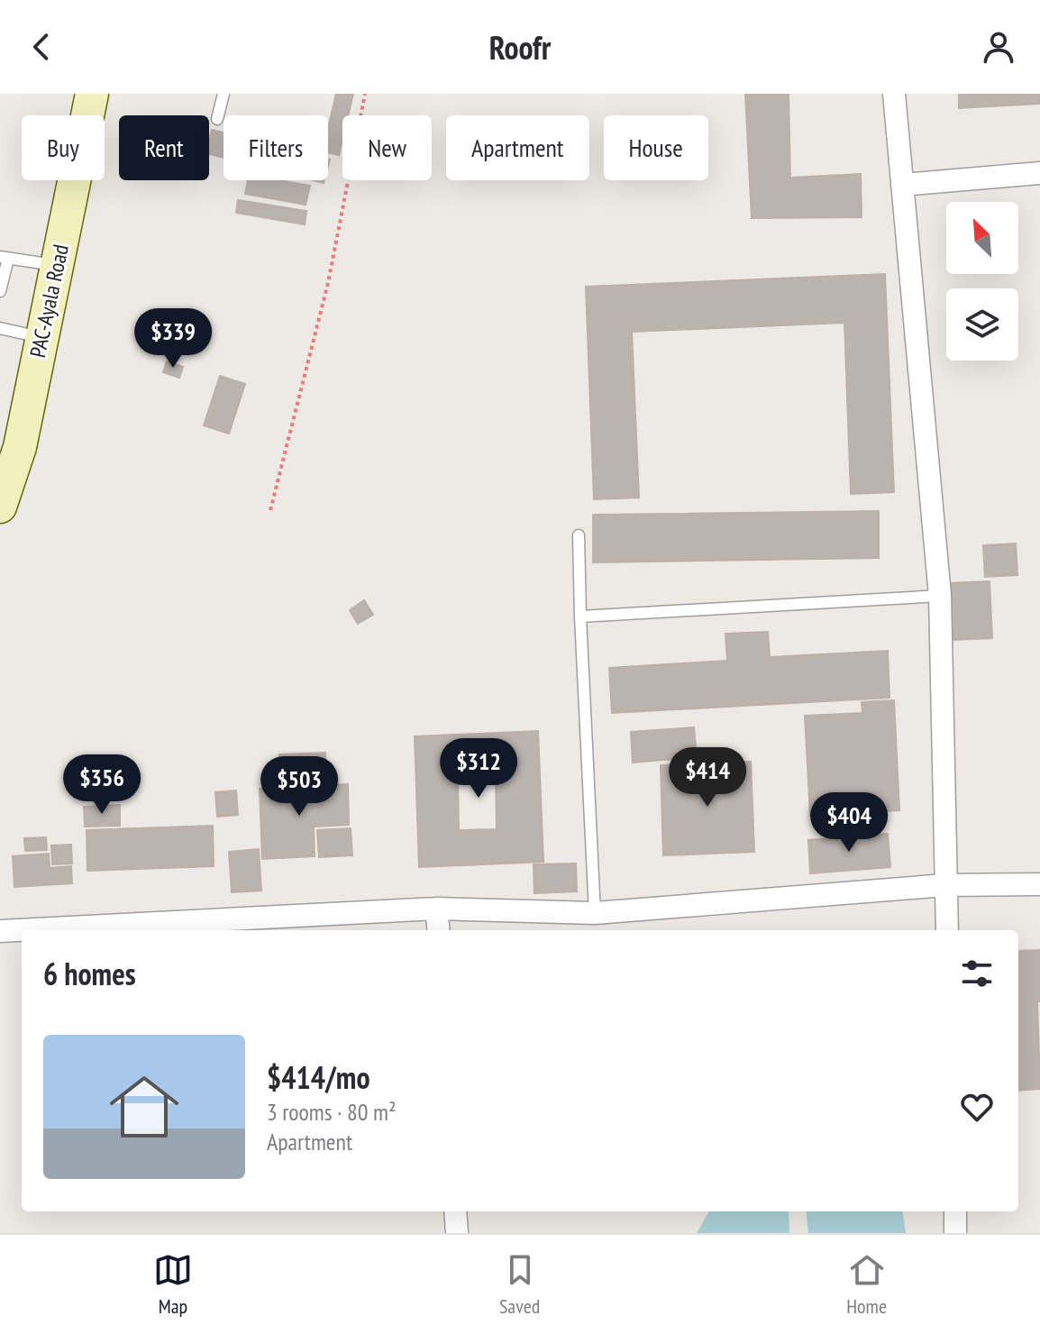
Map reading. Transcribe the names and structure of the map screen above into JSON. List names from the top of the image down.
{
  "streets": {
    "street": ["PAC-Ayala Road"]
  },
  "north": "top left",
  "page": {
    "header": "Roofr",
    "chip": [
      "Buy",
      "Rent",
      "Filters",
      "New",
      "Apartment",
      "House"
    ],
    "price": [
      "$339",
      "$312",
      "$414",
      "$356",
      "$503",
      "$404"
    ],
    "heading": "6 homes",
    "list": [
      {
        "name": "$414/mo",
        "note": "3 rooms · 80 m² · Apartment"
      }
    ],
    "tabs": ["Map", "Saved", "Home"]
  }
}
